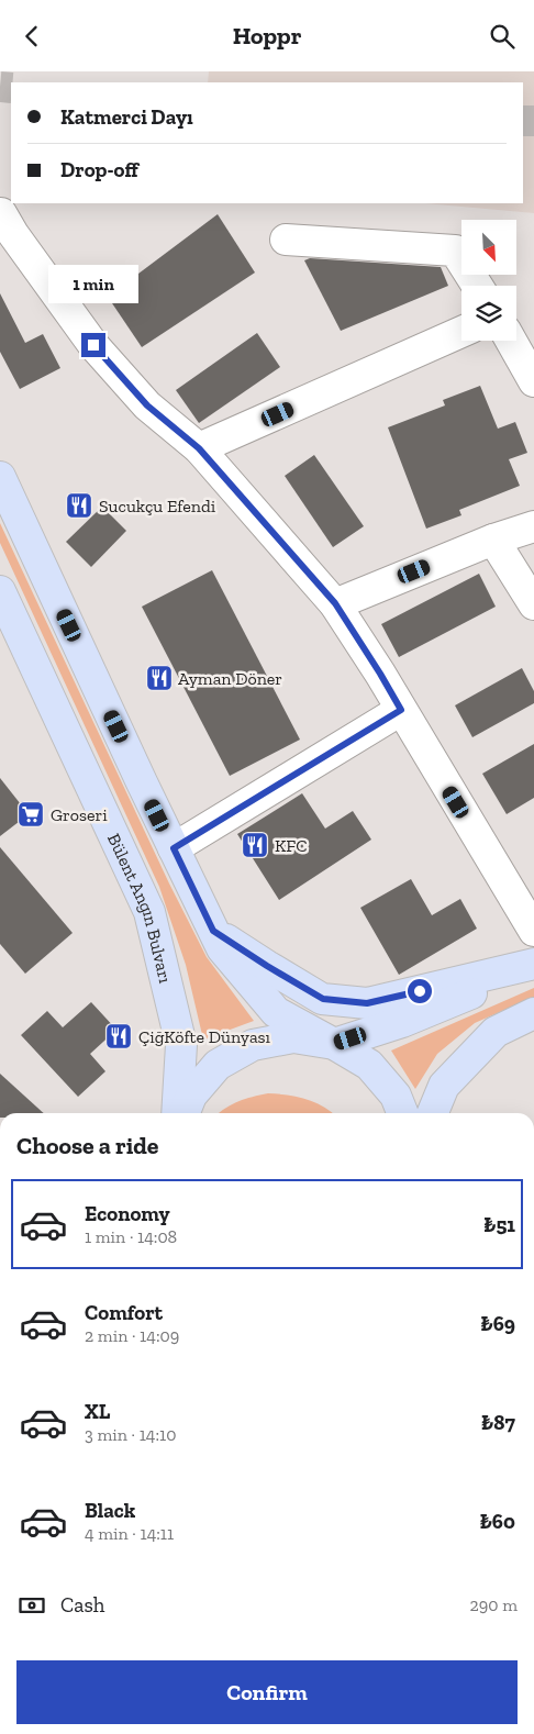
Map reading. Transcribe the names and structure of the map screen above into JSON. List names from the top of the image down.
{
  "streets": {
    "main road": ["Bülent Angın Bulvarı"]
  },
  "places": {
    "restaurant": [
      "Sucukçu Efendi",
      "Ayman Döner",
      "KFC",
      "ÇiğKöfte Dünyası"
    ],
    "supermarket": ["Groseri"]
  },
  "north": "bottom right",
  "page": {
    "header": "Hoppr",
    "banner": ["Katmerci Dayı", "Drop-off"],
    "bubble": "1 min",
    "heading": "Choose a ride",
    "list": [
      {
        "name": "Economy",
        "note": "1 min · 14:08",
        "value": "₺51"
      },
      {
        "name": "Comfort",
        "note": "2 min · 14:09",
        "value": "₺69"
      },
      {
        "name": "XL",
        "note": "3 min · 14:10",
        "value": "₺87"
      },
      {
        "name": "Black",
        "note": "4 min · 14:11",
        "value": "₺60"
      }
    ],
    "pay": ["Cash", "290 m"],
    "buttons": "Confirm"
  }
}
